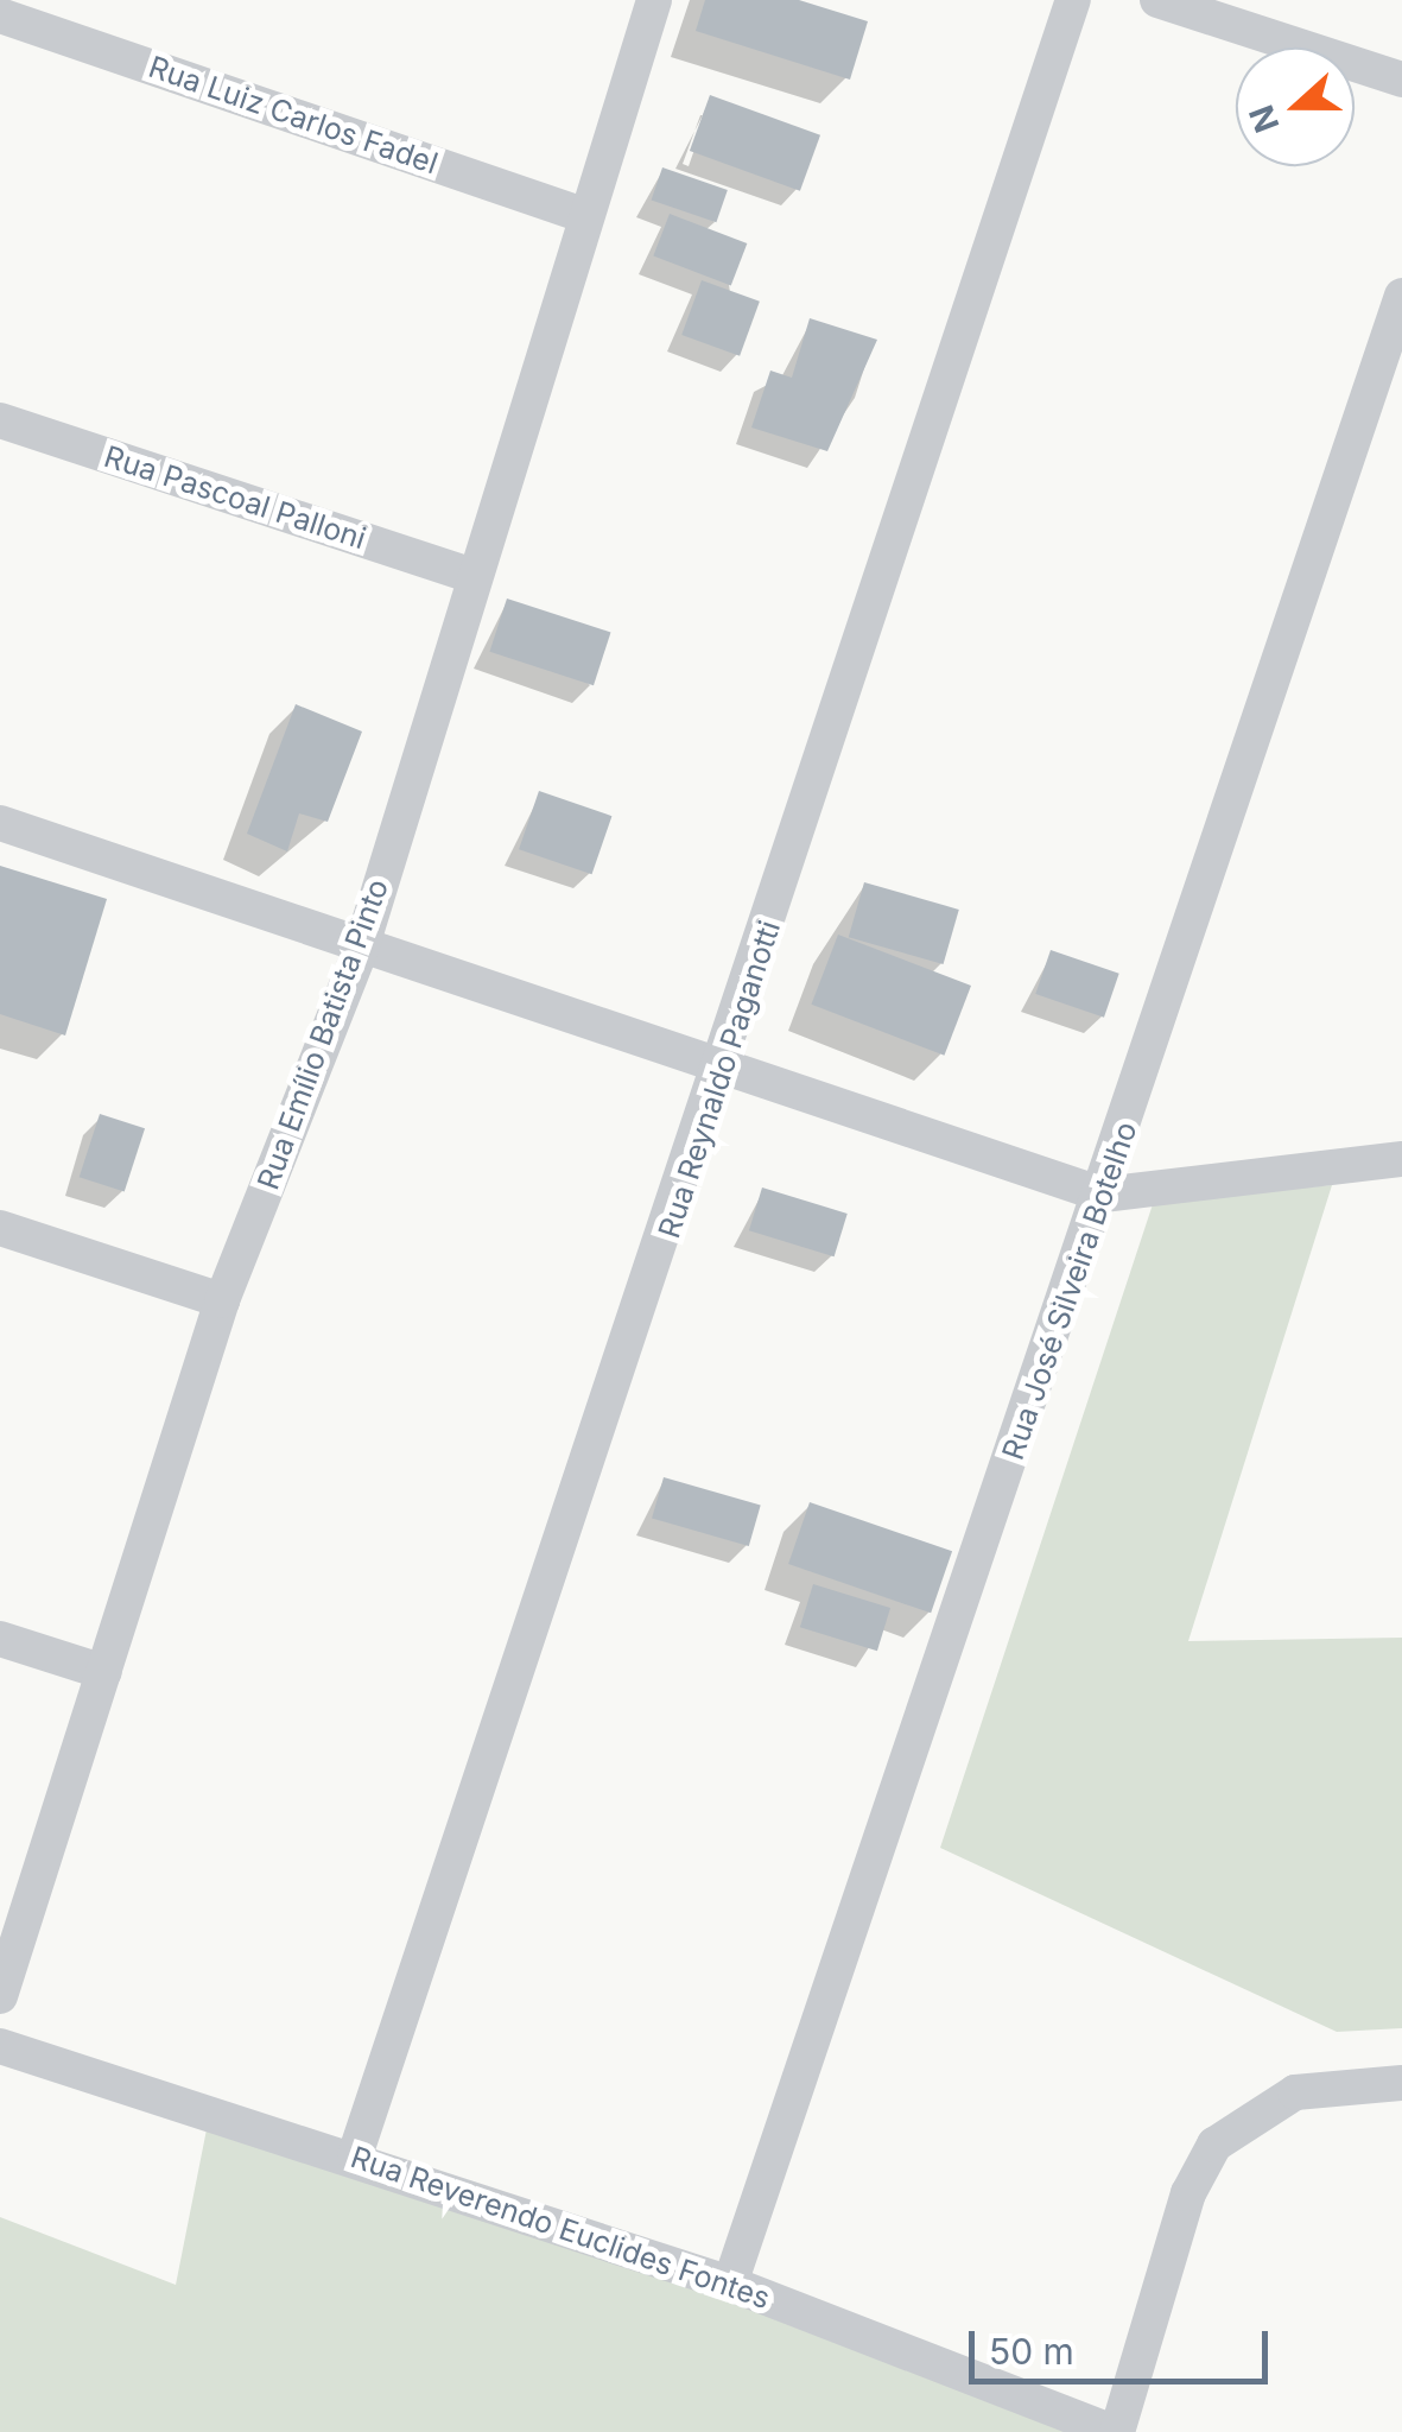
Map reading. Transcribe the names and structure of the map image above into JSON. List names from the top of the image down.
{
  "streets": {
    "street": [
      "Rua Luiz Carlos Fadel",
      "Rua Pascoal Palloni",
      "Rua Emílio Batista Pinto",
      "Rua Reynaldo Paganotti",
      "Rua José Silveira Botelho",
      "Rua Reverendo Euclides Fontes"
    ]
  },
  "crossings": [
    ["Rua Luiz Carlos Fadel", "Rua Emílio Batista Pinto"],
    ["Rua Pascoal Palloni", "Rua Emílio Batista Pinto"],
    ["Rua Reynaldo Paganotti", "Rua Reverendo Euclides Fontes"],
    ["Rua José Silveira Botelho", "Rua Reverendo Euclides Fontes"]
  ],
  "scale_bar": "50 m",
  "north": "left"
}
